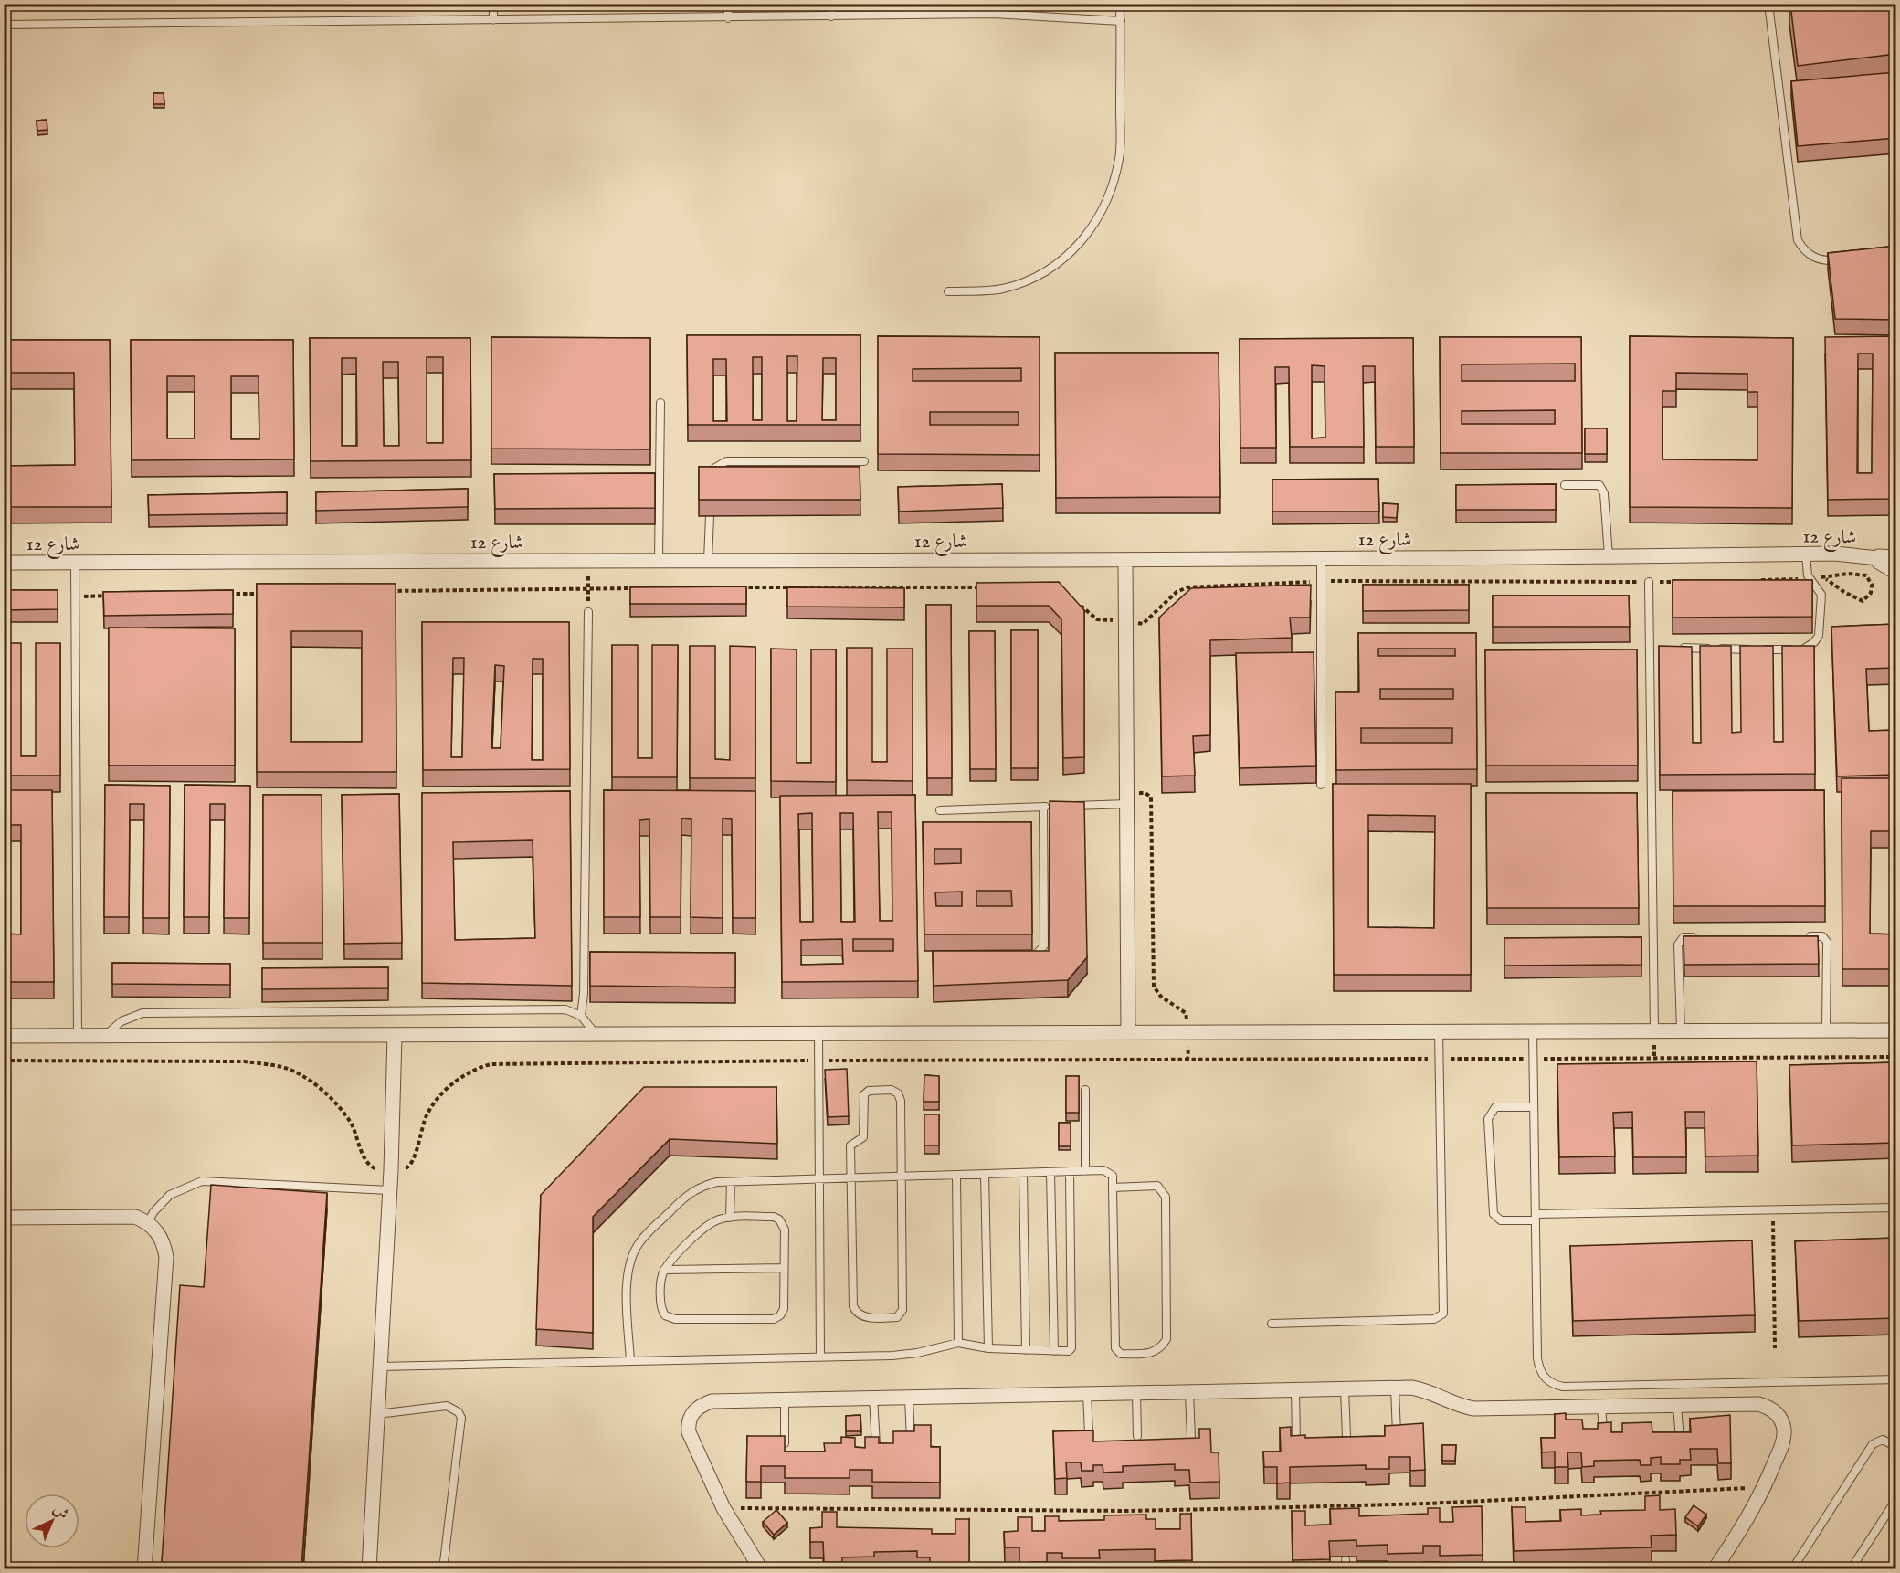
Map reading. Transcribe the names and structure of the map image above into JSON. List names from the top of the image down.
{
  "streets": {
    "street": ["شارع 12"]
  },
  "north": "top right"
}
